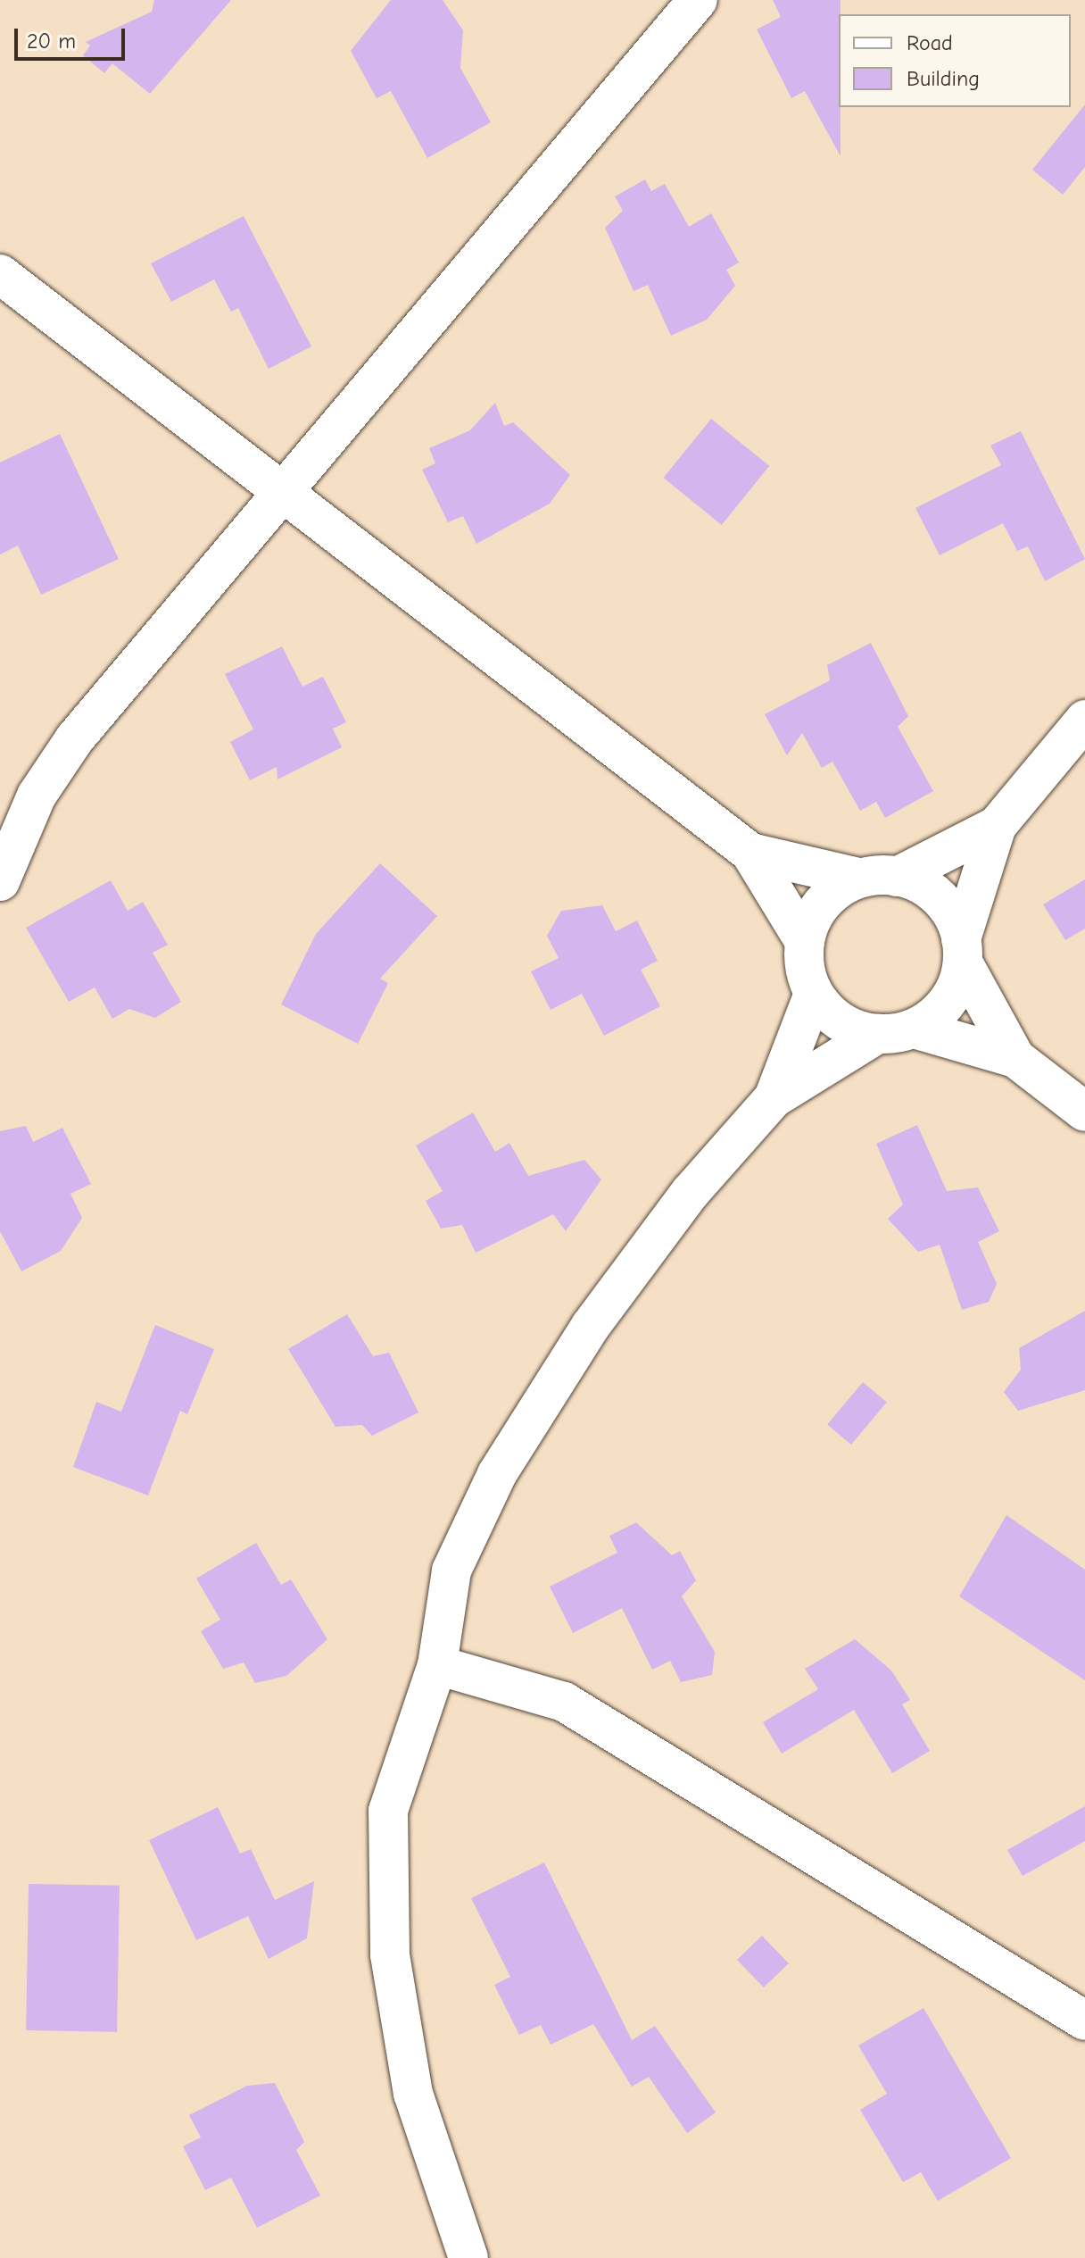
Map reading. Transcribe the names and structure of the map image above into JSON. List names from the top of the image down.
{
  "legend": ["Road", "Building"],
  "scale_bar": "20 m"
}
